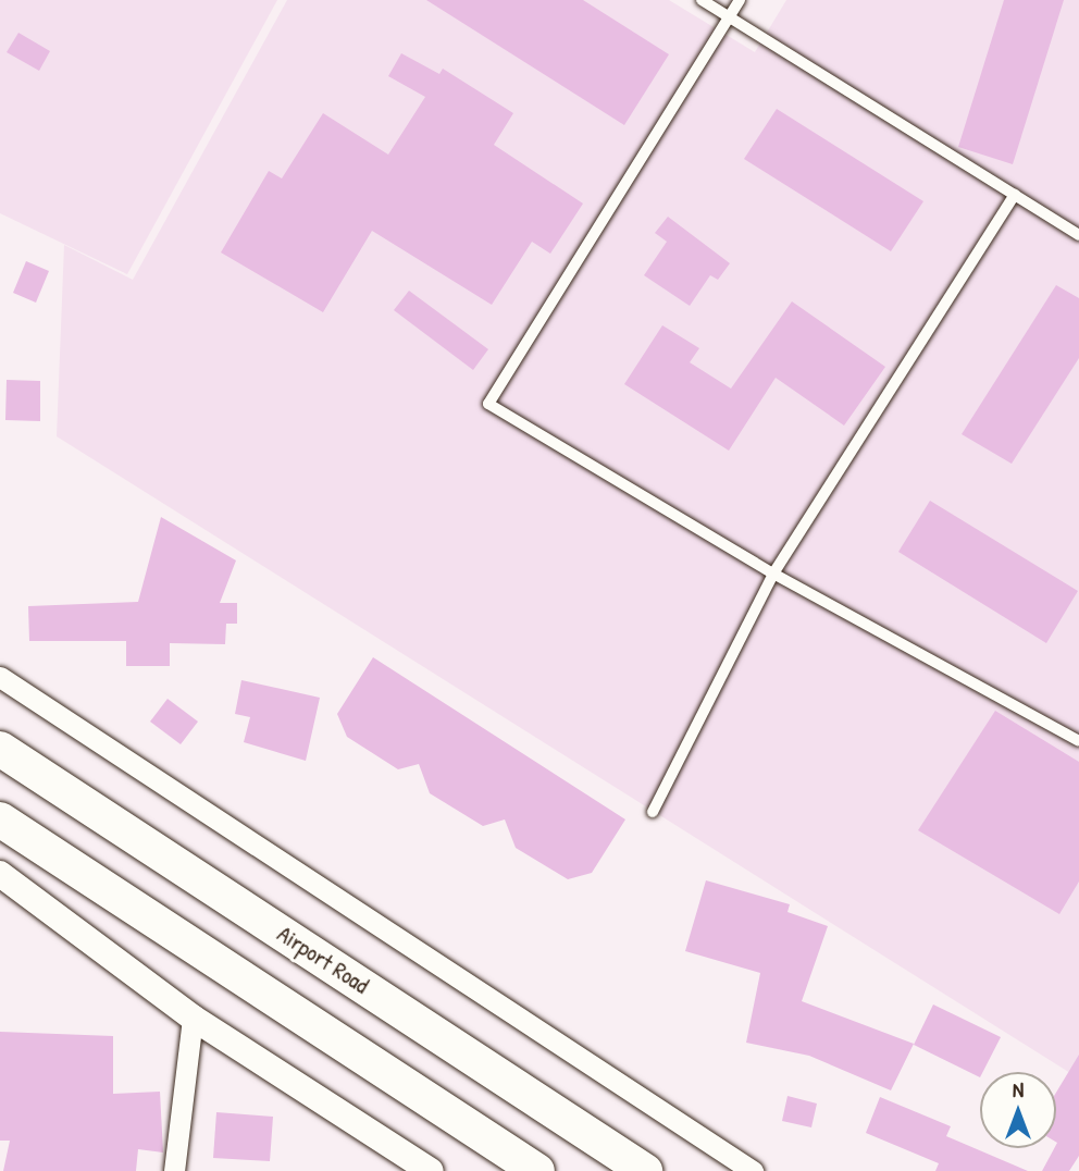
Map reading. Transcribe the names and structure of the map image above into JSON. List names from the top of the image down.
{
  "streets": {
    "main road": ["Airport Road"]
  },
  "north": "top"
}
